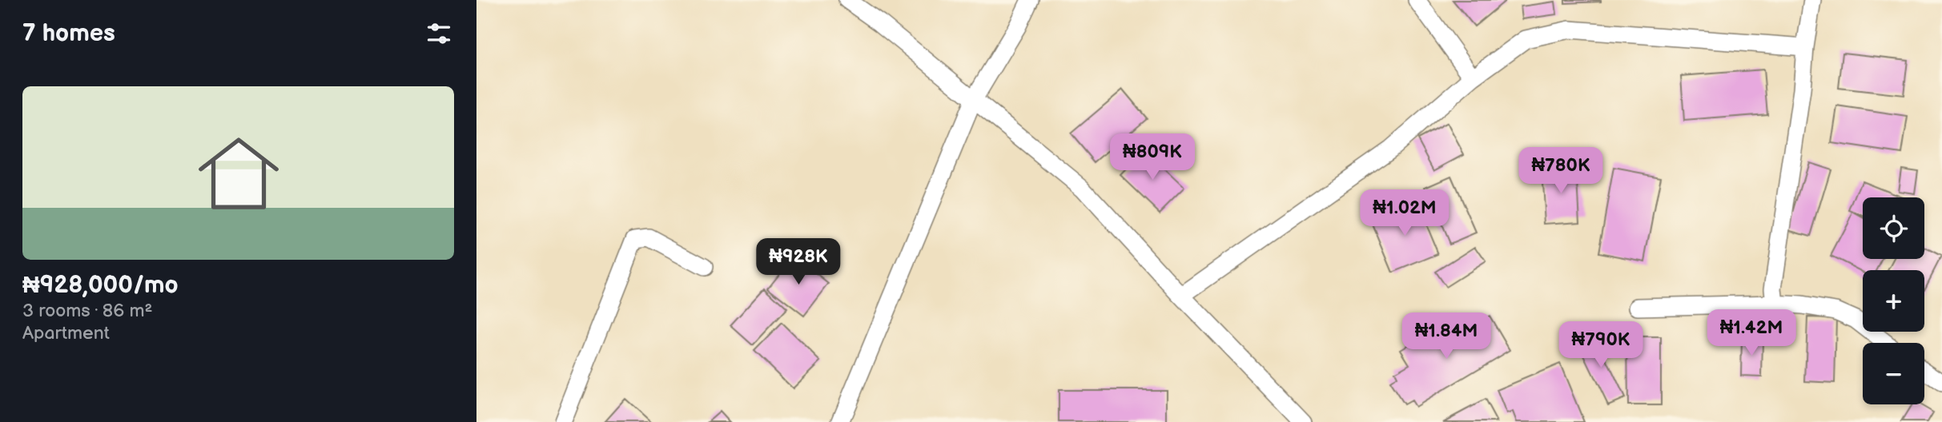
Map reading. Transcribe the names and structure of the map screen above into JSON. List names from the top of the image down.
{
  "page": {
    "heading": "7 homes",
    "list": [
      {
        "name": "₦928,000/mo",
        "note": "3 rooms · 86 m² · Apartment"
      }
    ],
    "price": [
      "₦809K",
      "₦780K",
      "₦1.02M",
      "₦928K",
      "₦1.42M",
      "₦1.84M",
      "₦790K"
    ],
    "map_buttons": ["+", "−"]
  }
}
